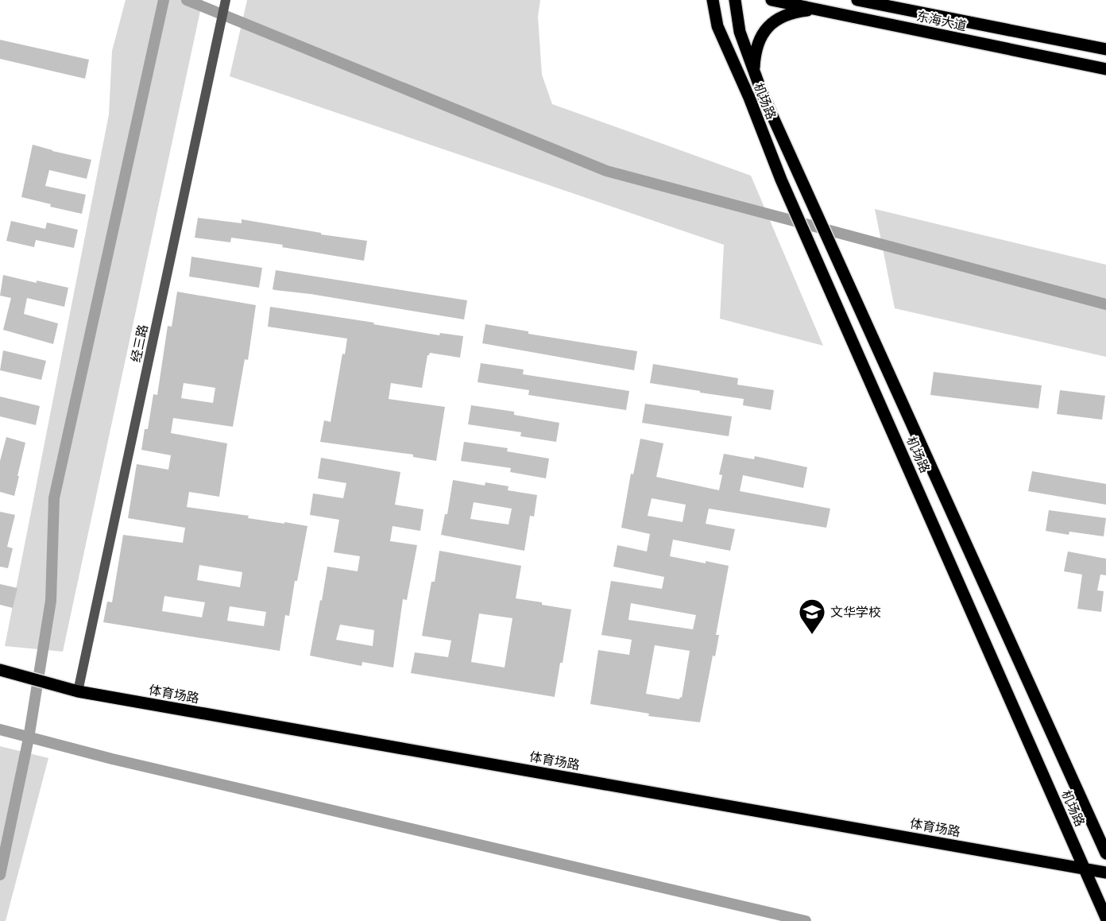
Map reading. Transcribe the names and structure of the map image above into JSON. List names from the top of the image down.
{
  "streets": {
    "main road": ["东海大道", "机场路", "体育场路"],
    "street": ["经三路"]
  },
  "crossings": [
    ["机场路", "体育场路"],
    ["经三路", "体育场路"]
  ],
  "places": {
    "school or university": ["文华学校"]
  }
}
